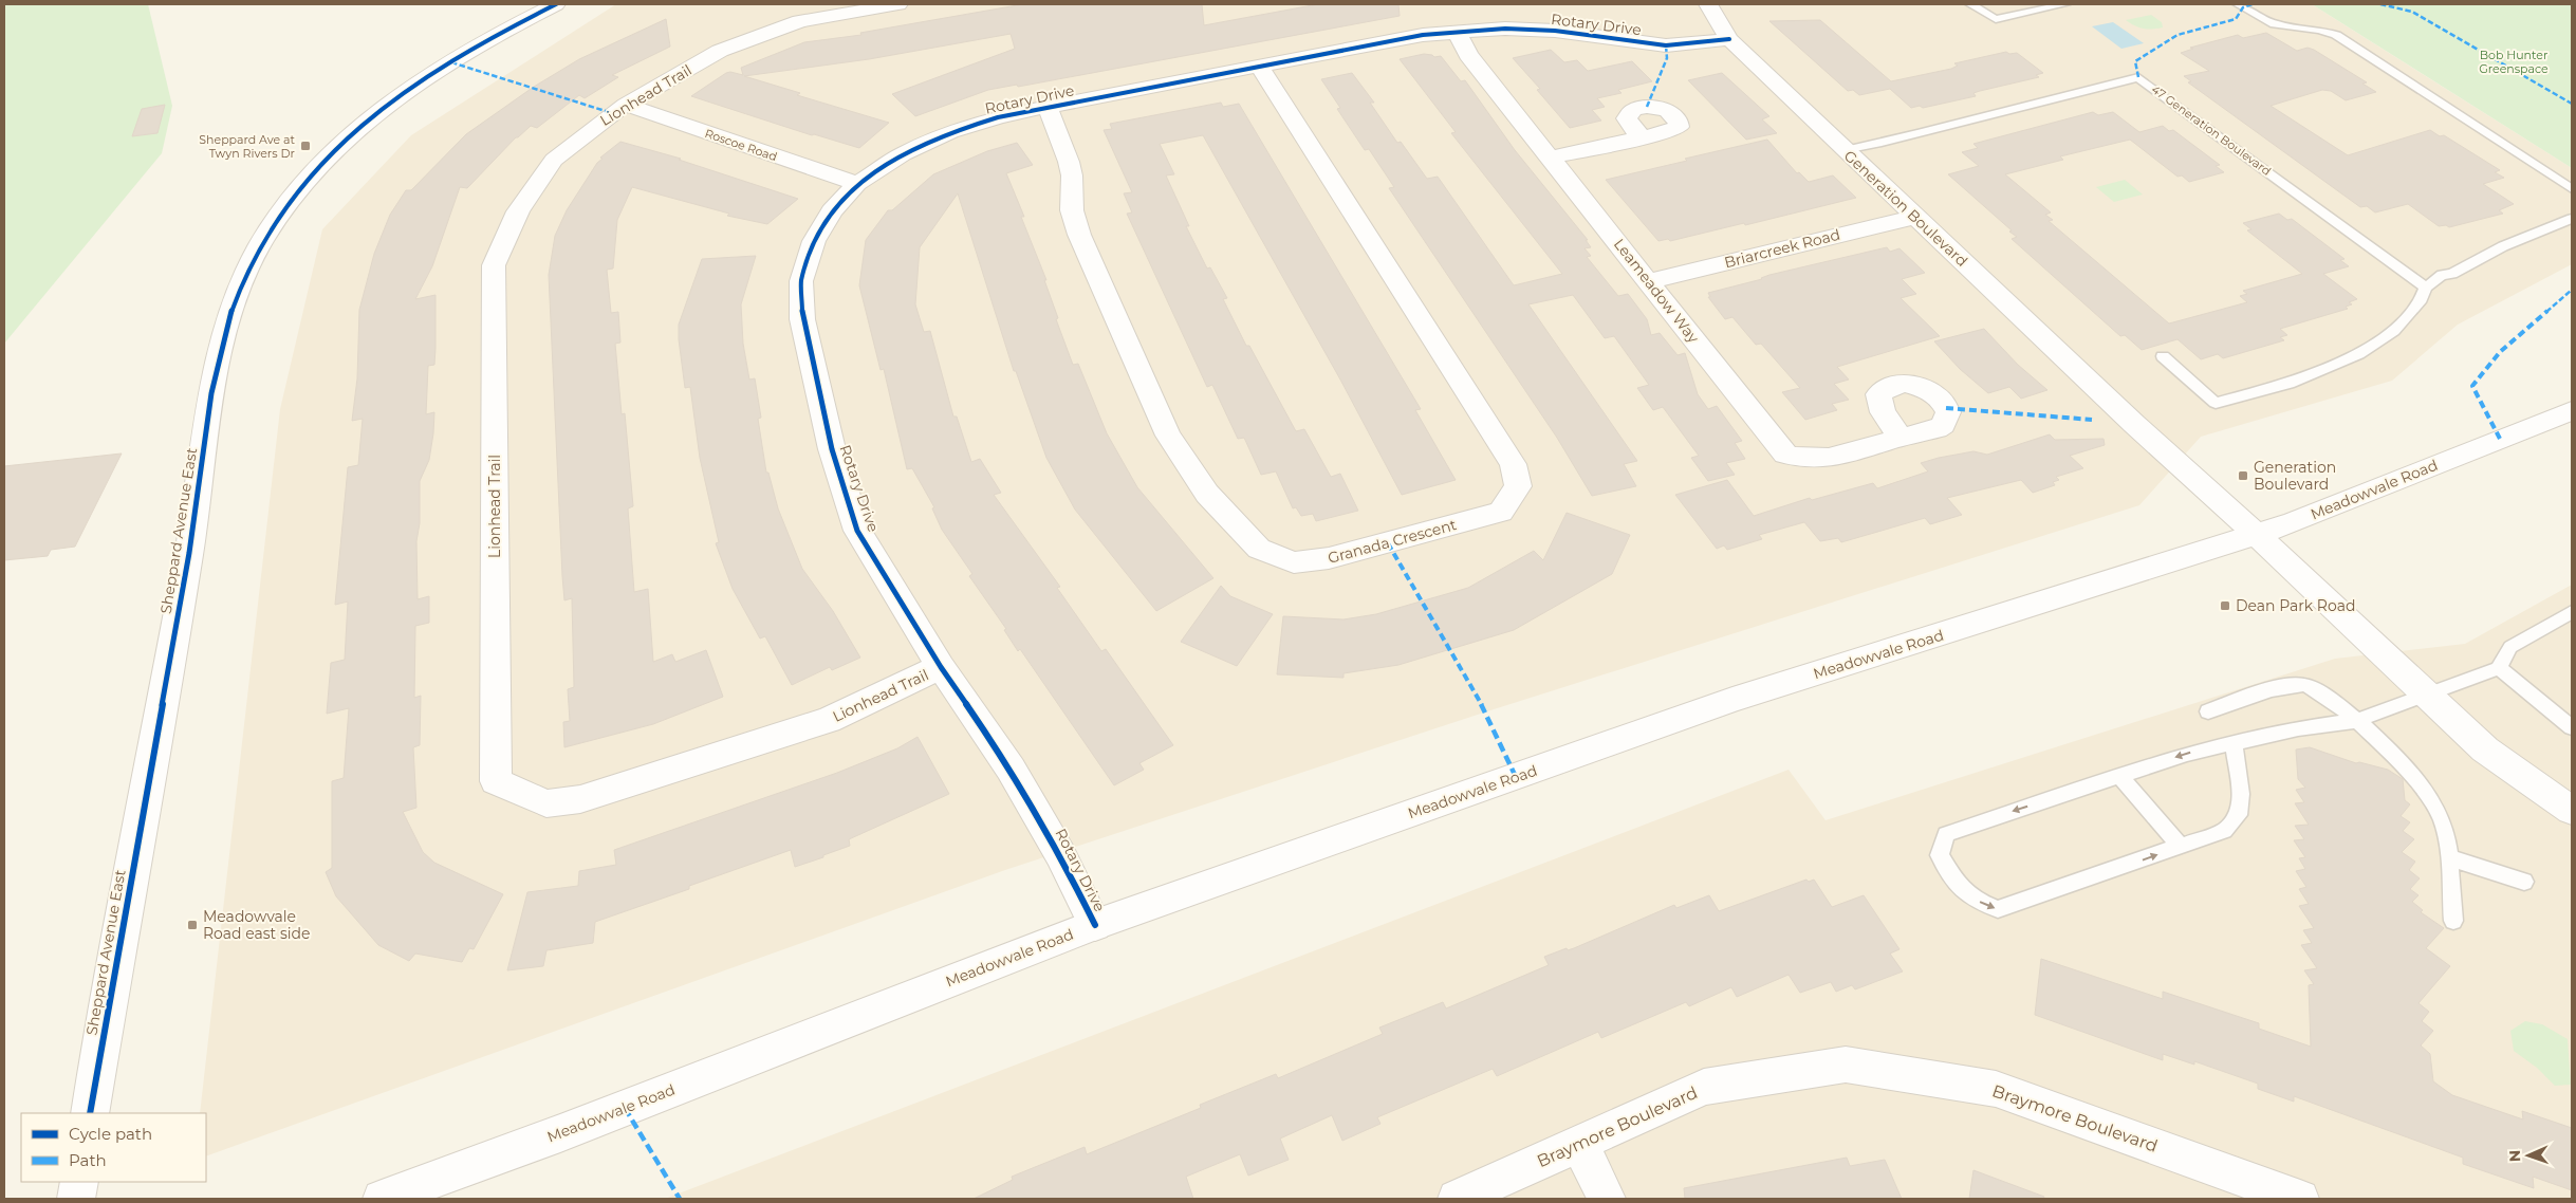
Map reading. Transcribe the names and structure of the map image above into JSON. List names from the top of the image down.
{
  "streets": {
    "street": [
      "Rotary Drive",
      "Lionhead Trail",
      "Roscoe Road",
      "Generation Boulevard",
      "Briarcreek Road",
      "Leameadow Way",
      "Meadowvale Road",
      "Sheppard Avenue East",
      "Granada Crescent",
      "Braymore Boulevard"
    ],
    "lane": ["47 Generation Boulevard"]
  },
  "crossings": [
    ["Rotary Drive", "Lionhead Trail"],
    ["Rotary Drive", "Roscoe Road"],
    ["Rotary Drive", "Generation Boulevard"],
    ["Rotary Drive", "Leameadow Way"],
    ["Rotary Drive", "Meadowvale Road"],
    ["Rotary Drive", "Granada Crescent"],
    ["Lionhead Trail", "Roscoe Road"],
    ["47 Generation Boulevard", "Generation Boulevard"],
    ["Generation Boulevard", "Briarcreek Road"],
    ["Generation Boulevard", "Meadowvale Road"],
    ["Briarcreek Road", "Leameadow Way"]
  ],
  "parks": ["Bob Hunter Greenspace"],
  "places": {
    "transit": [
      "Sheppard Ave at Twyn Rivers Dr",
      "Generation Boulevard",
      "Dean Park Road",
      "Meadowvale Road east side"
    ]
  },
  "legend": ["Cycle path", "Path"],
  "north": "left"
}
